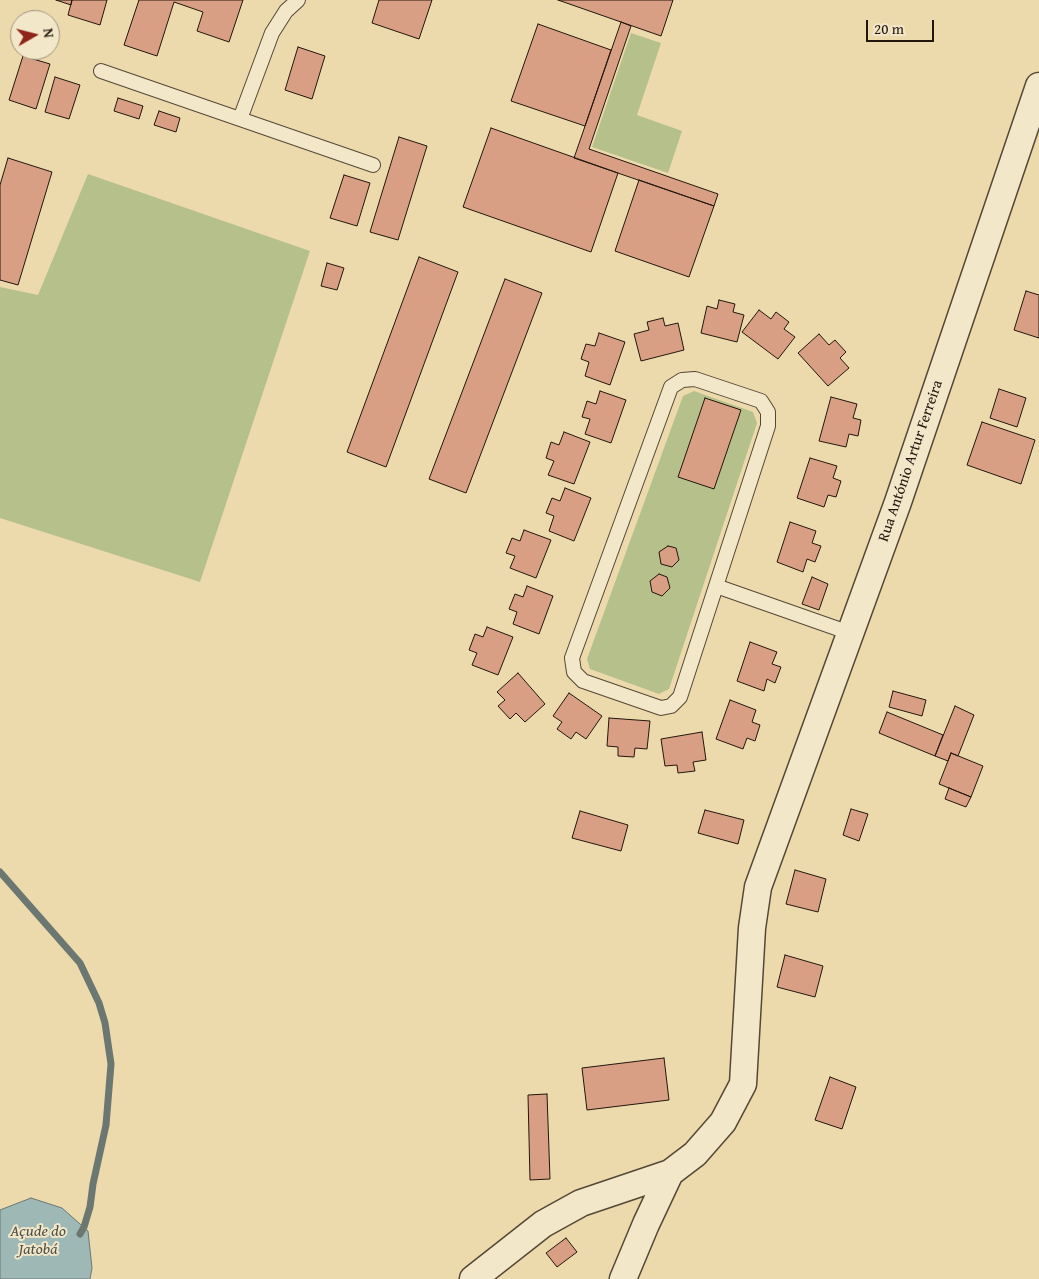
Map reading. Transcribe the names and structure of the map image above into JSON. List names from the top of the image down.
{
  "streets": {
    "street": ["Rua António Artur Ferreira"]
  },
  "water": ["Açude do Jatobá"],
  "scale_bar": "20 m",
  "north": "right"
}
